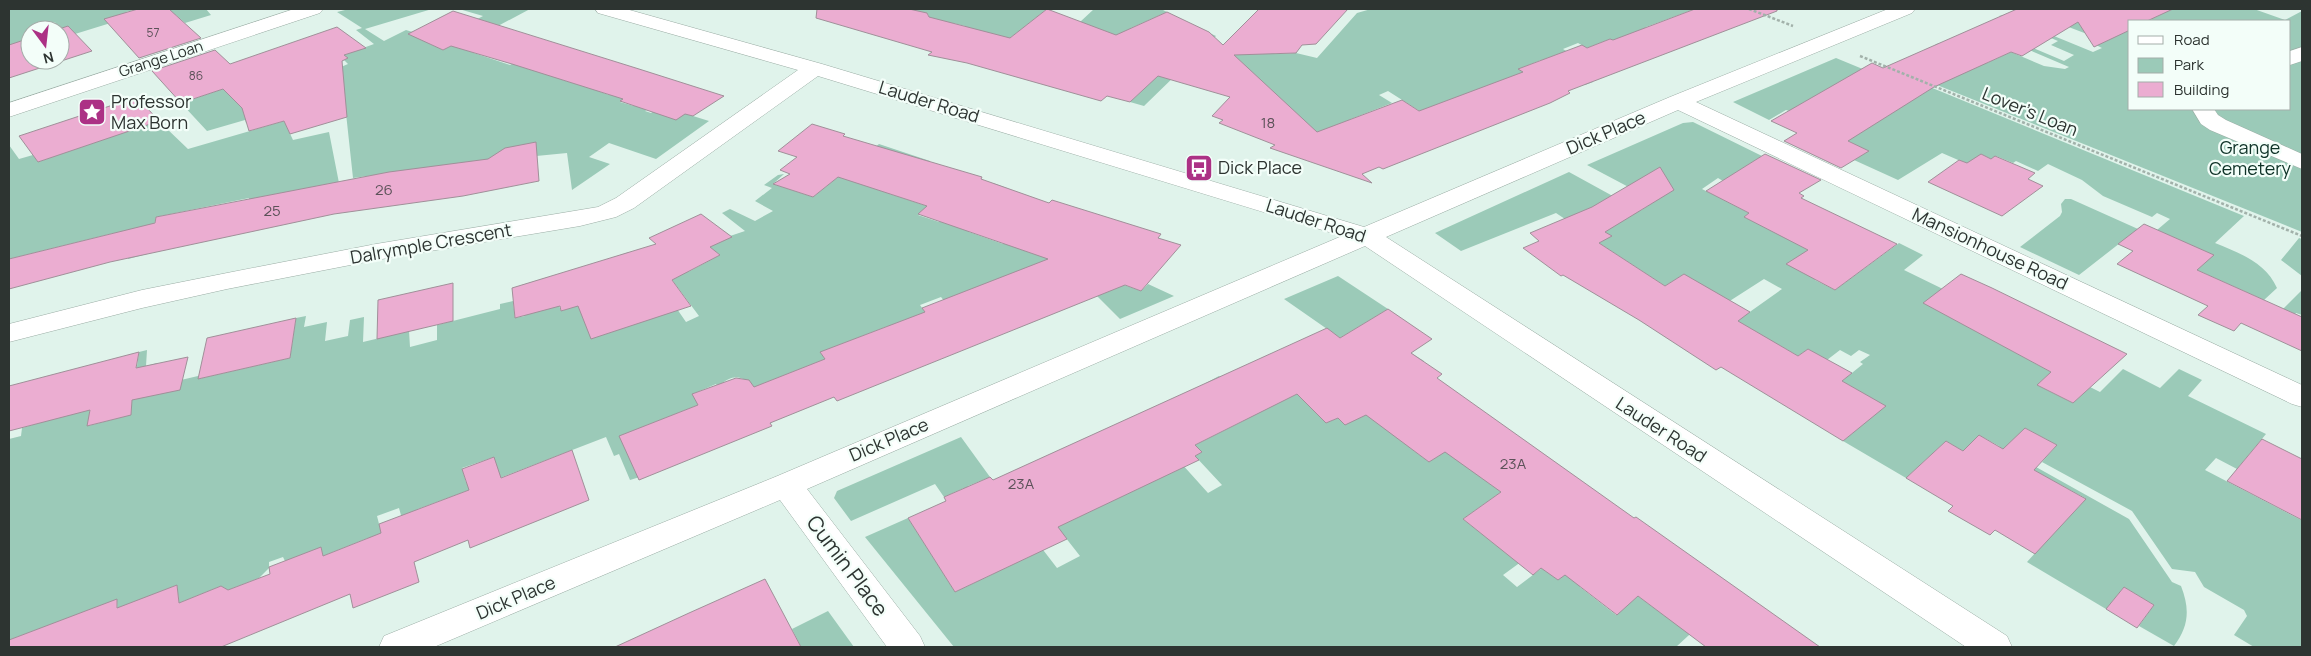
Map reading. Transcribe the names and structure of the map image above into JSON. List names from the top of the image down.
{
  "streets": {
    "street": [
      "Grange Loan",
      "Lauder Road",
      "Dick Place",
      "Dalrymple Crescent",
      "Mansionhouse Road",
      "Cumin Place"
    ],
    "path": ["Lover's Loan"]
  },
  "crossings": [
    ["Lauder Road", "Dick Place"],
    ["Lauder Road", "Dalrymple Crescent"],
    ["Lover's Loan", "Dick Place"],
    ["Dick Place", "Mansionhouse Road"],
    ["Dick Place", "Cumin Place"]
  ],
  "parks": ["Grange Cemetery"],
  "places": {
    "place": ["Professor Max Born"],
    "bus stop": ["Dick Place"]
  },
  "house_numbers": [
    "57",
    "86",
    "18",
    "26",
    "25",
    "23A",
    "23A"
  ],
  "legend": ["Road", "Park", "Building"],
  "north": "bottom"
}
